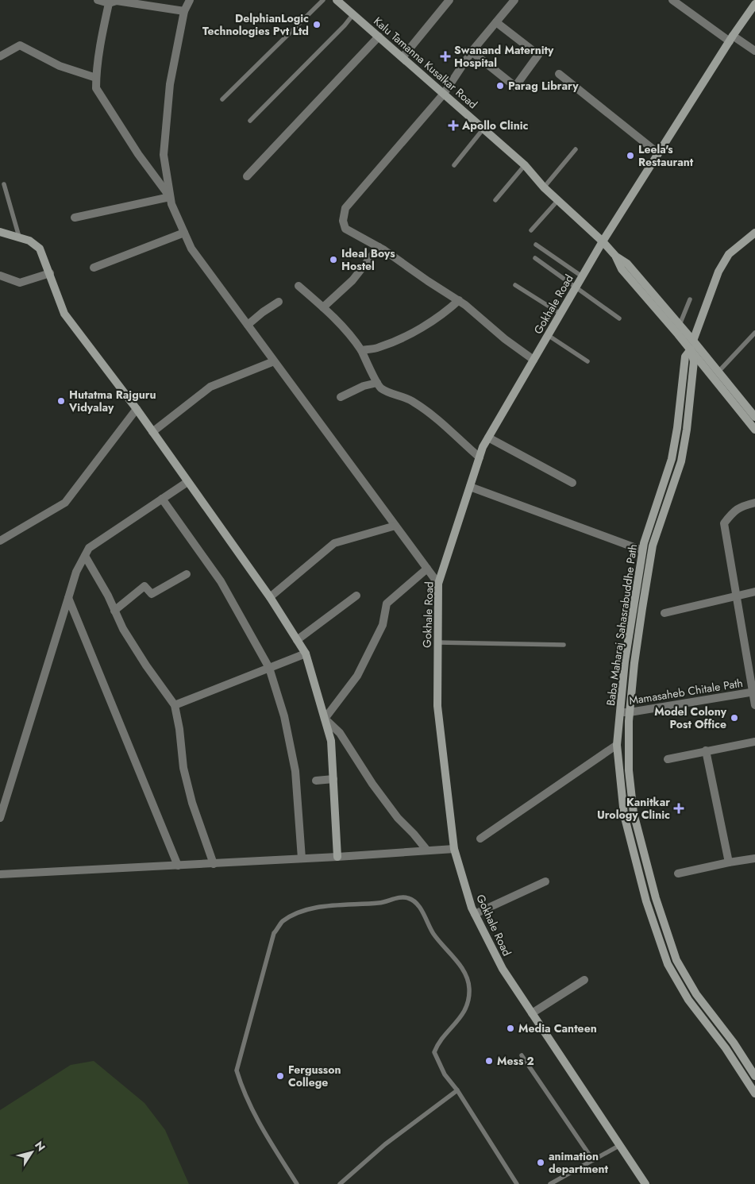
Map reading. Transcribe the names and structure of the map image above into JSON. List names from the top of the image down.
{
  "streets": {
    "street": [
      "Kalu Tamanna Kusalkar Road",
      "Gokhale Road",
      "Baba Maharaj Sahasrabuddhe Path",
      "Mamasaheb Chitale Path"
    ]
  },
  "crossings": [
    ["Kalu Tamanna Kusalkar Road", "Gokhale Road"],
    ["Baba Maharaj Sahasrabuddhe Path", "Mamasaheb Chitale Path"]
  ],
  "places": {
    "other": [
      "DelphianLogic Technologies Pvt Ltd",
      "Parag Library",
      "Leela's Restaurant",
      "Ideal Boys Hostel",
      "Hutatma Rajguru Vidyalay",
      "Model Colony Post Office",
      "Media Canteen",
      "Mess 2",
      "Fergusson College",
      "animation department"
    ],
    "health": ["Swanand Maternity Hospital", "Apollo Clinic", "Kanitkar Urology Clinic"]
  },
  "north": "top right"
}
